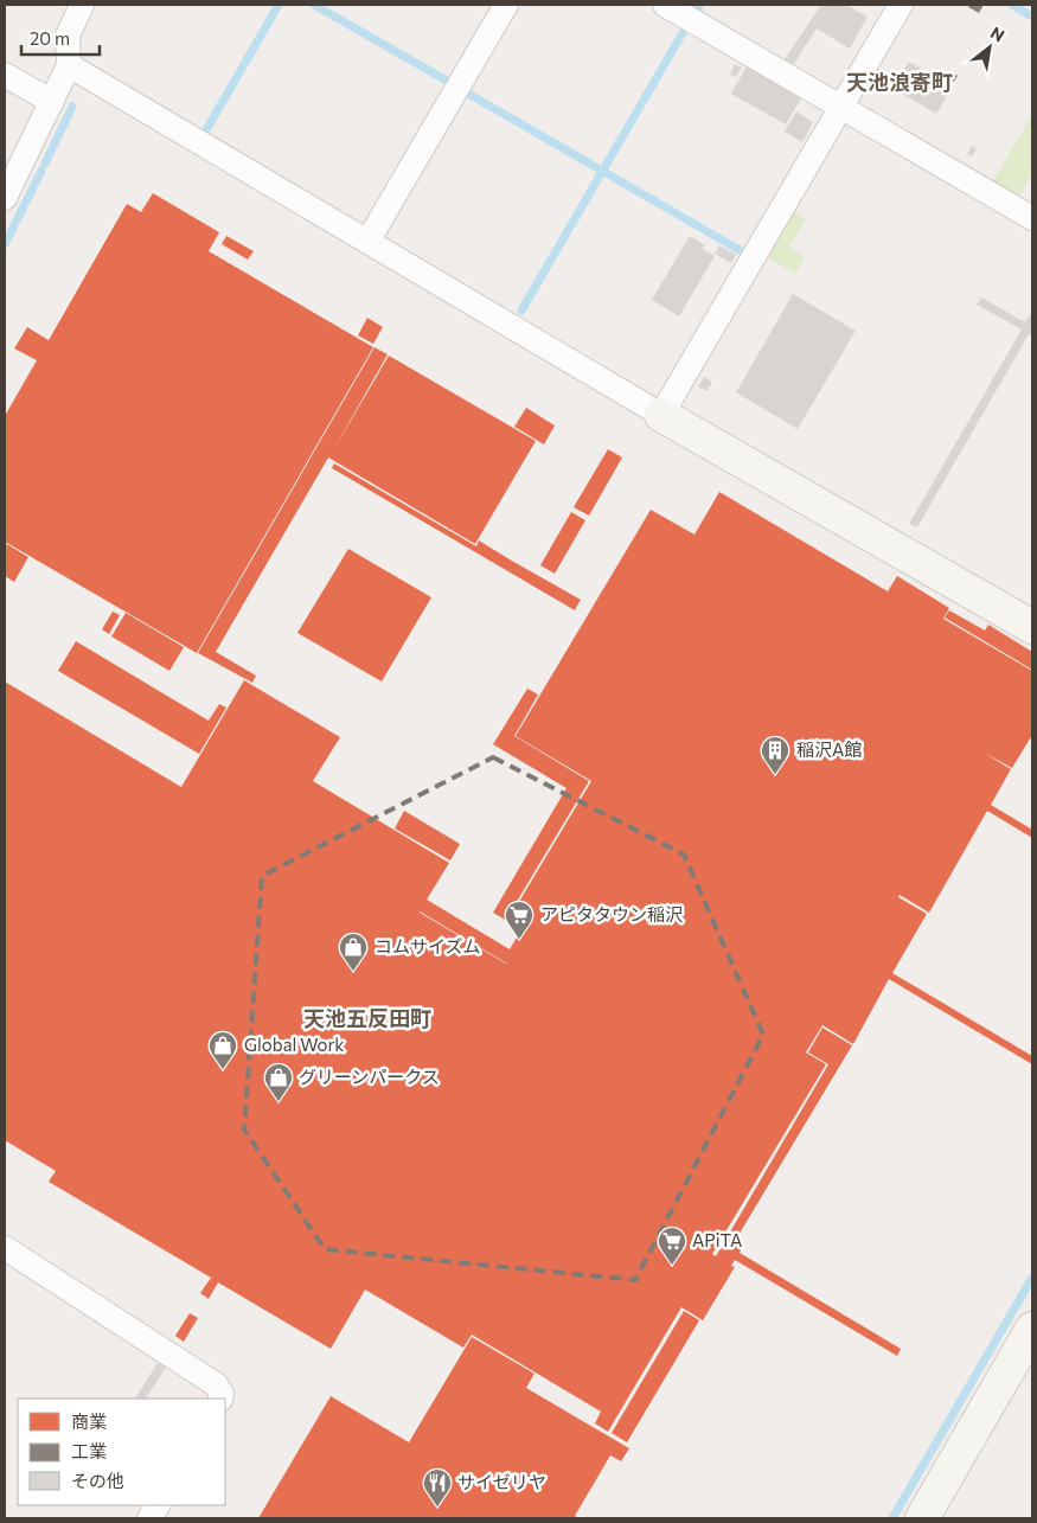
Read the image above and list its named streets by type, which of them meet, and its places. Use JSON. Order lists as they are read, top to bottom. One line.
{"districts":["天池浪寄町","天池五反田町"],"places":{"building":["稲沢A館"],"supermarket":["アピタタウン稲沢","APiTA"],"shop":["コムサイズム","Global Work","グリーンパークス"],"restaurant":["サイゼリヤ"]},"legend":["商業","工業","その他"],"scale_bar":"20 m","north":"top right"}
